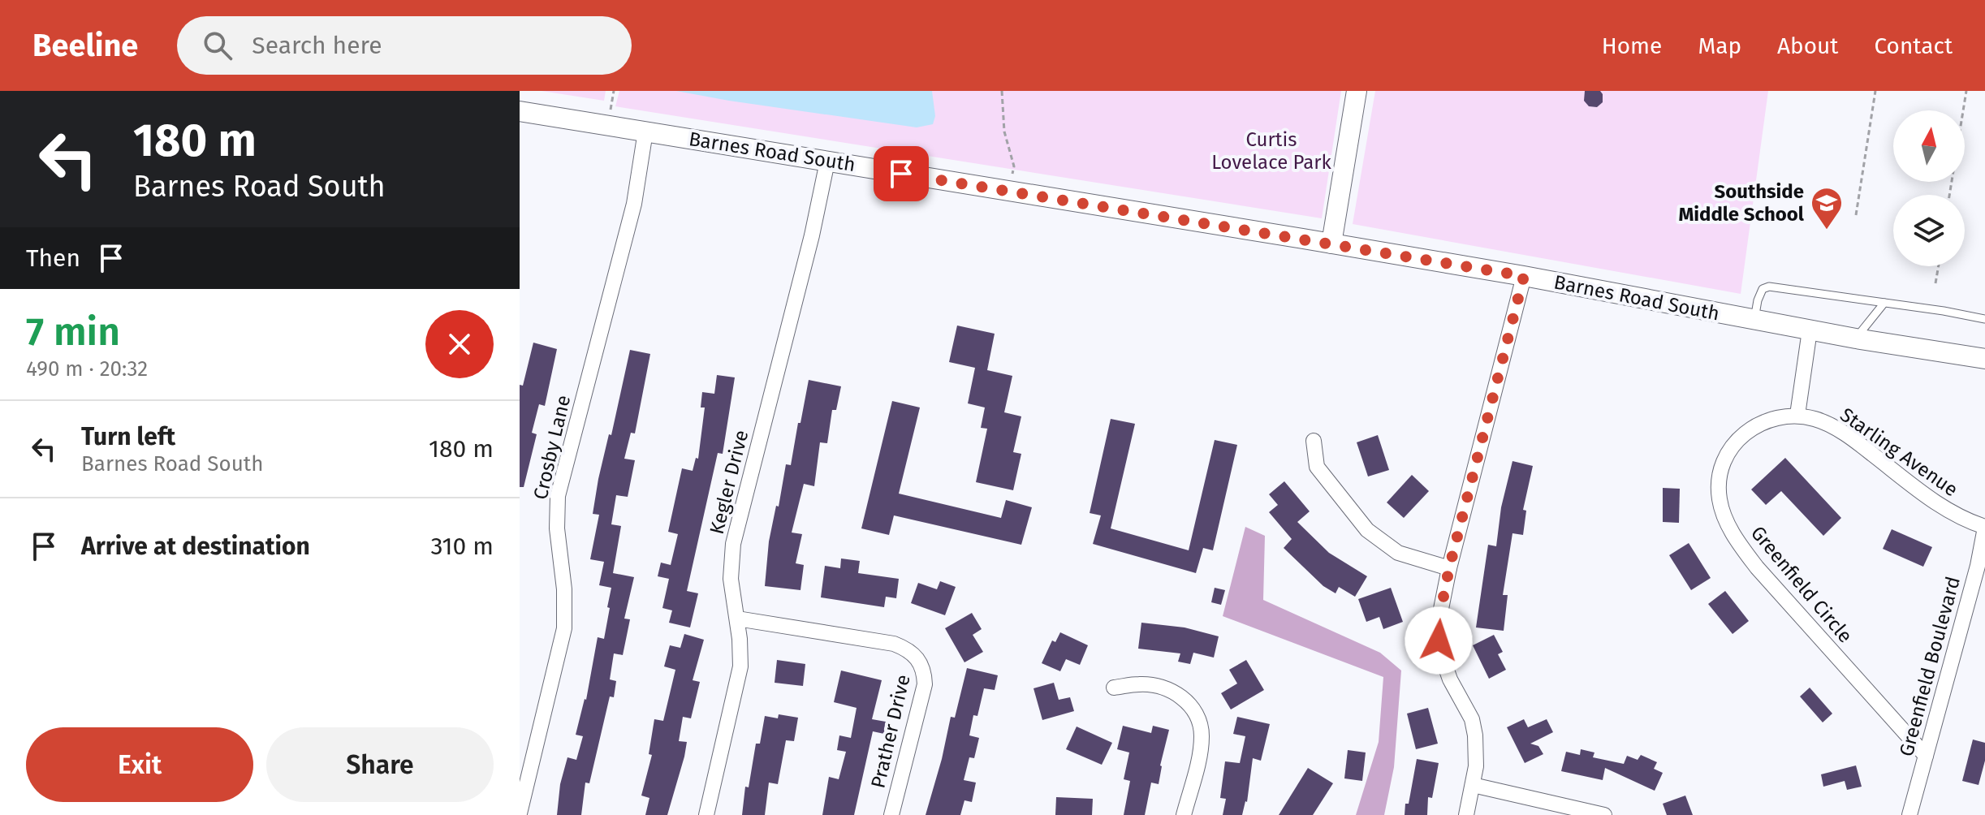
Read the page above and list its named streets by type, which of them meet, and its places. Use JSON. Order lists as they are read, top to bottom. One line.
{"streets":{"street":["Barnes Road South","Crosby Lane","Starling Avenue","Kegler Drive","Greenfield Circle","Greenfield Boulevard","Prather Drive"]},"crossings":[["Barnes Road South","Crosby Lane"],["Barnes Road South","Kegler Drive"],["Starling Avenue","Greenfield Circle"],["Starling Avenue","Greenfield Boulevard"],["Kegler Drive","Prather Drive"],["Greenfield Circle","Greenfield Boulevard"]],"parks":["Curtis Lovelace Park"],"places":{"school or university":["Southside Middle School"]},"north":"top","page":{"header":"Beeline","search":"Search here","nav":["Home","Map","About","Contact"],"turn":["180 m","Barnes Road South"],"then":"Then","heading":["7 min","490 m · 20:32"],"list":[{"name":"Turn left","note":"Barnes Road South","value":"180 m"},{"name":"Arrive at destination","value":"310 m"}],"buttons":["Exit","Share"]}}
